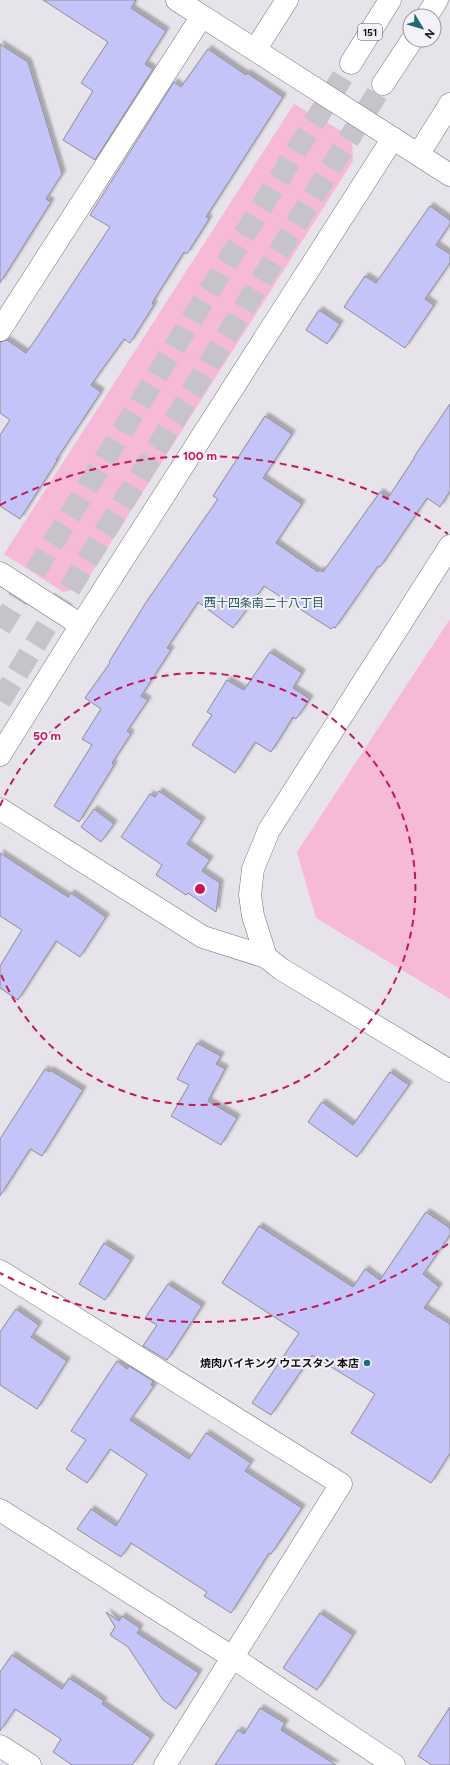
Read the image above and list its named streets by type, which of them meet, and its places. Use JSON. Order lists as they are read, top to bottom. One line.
{"streets":{"street":["151"]},"districts":["西十四条南二十八丁目"],"places":["焼肉バイキング ウエスタン 本店"],"north":"bottom right","rings":["100 m","50 m"]}
